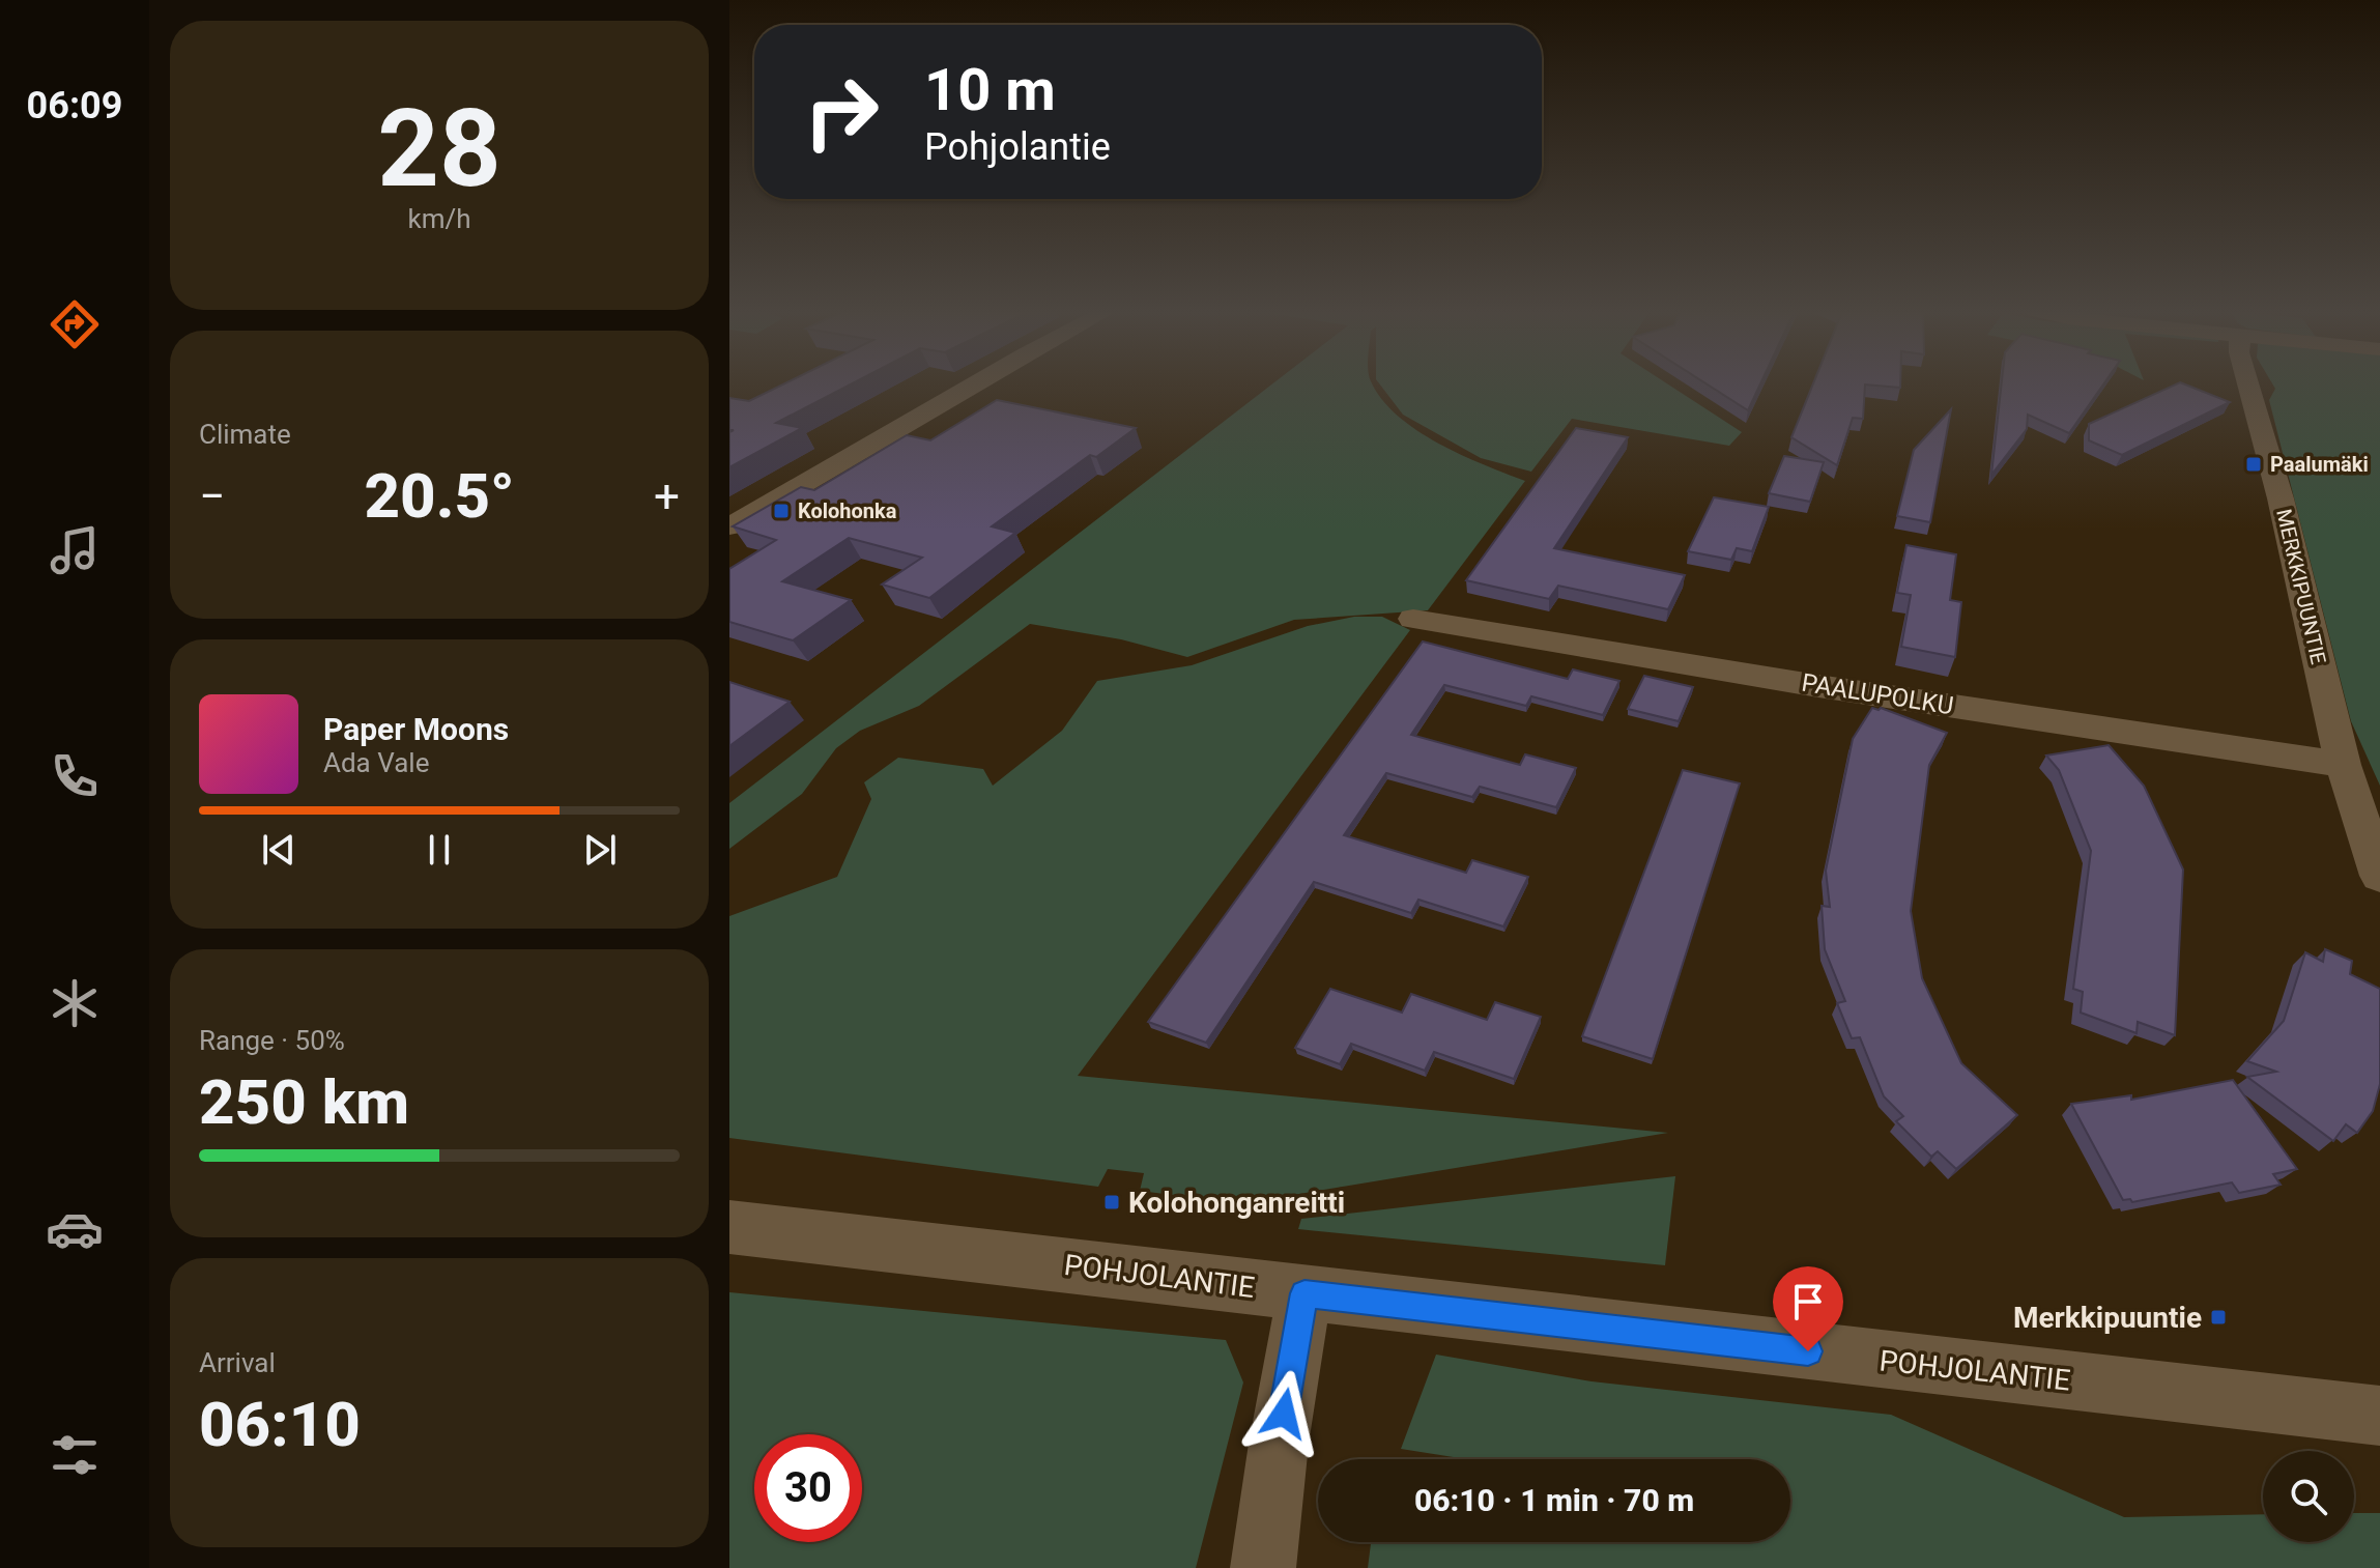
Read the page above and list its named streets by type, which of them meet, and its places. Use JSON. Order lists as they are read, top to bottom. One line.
{"streets":{"street":["MERKKIPUUNTIE","PAALUPOLKU","POHJOLANTIE"]},"crossings":[["MERKKIPUUNTIE","PAALUPOLKU"]],"places":{"transit":["Paalumäki","Kolohonka","Kolohonganreitti","Merkkipuuntie"]},"page":{"tabs":"06:09","tile":[["28","km/h"],"Climate",["Range · 50%","250 km"],["Arrival","06:10"]],"turn":["10 m","Pohjolantie"],"heat":["−","20.5°","+"],"song":["Paper Moons","Ada Vale"],"limit":"30","trip":"06:10 · 1 min · 70 m"}}
